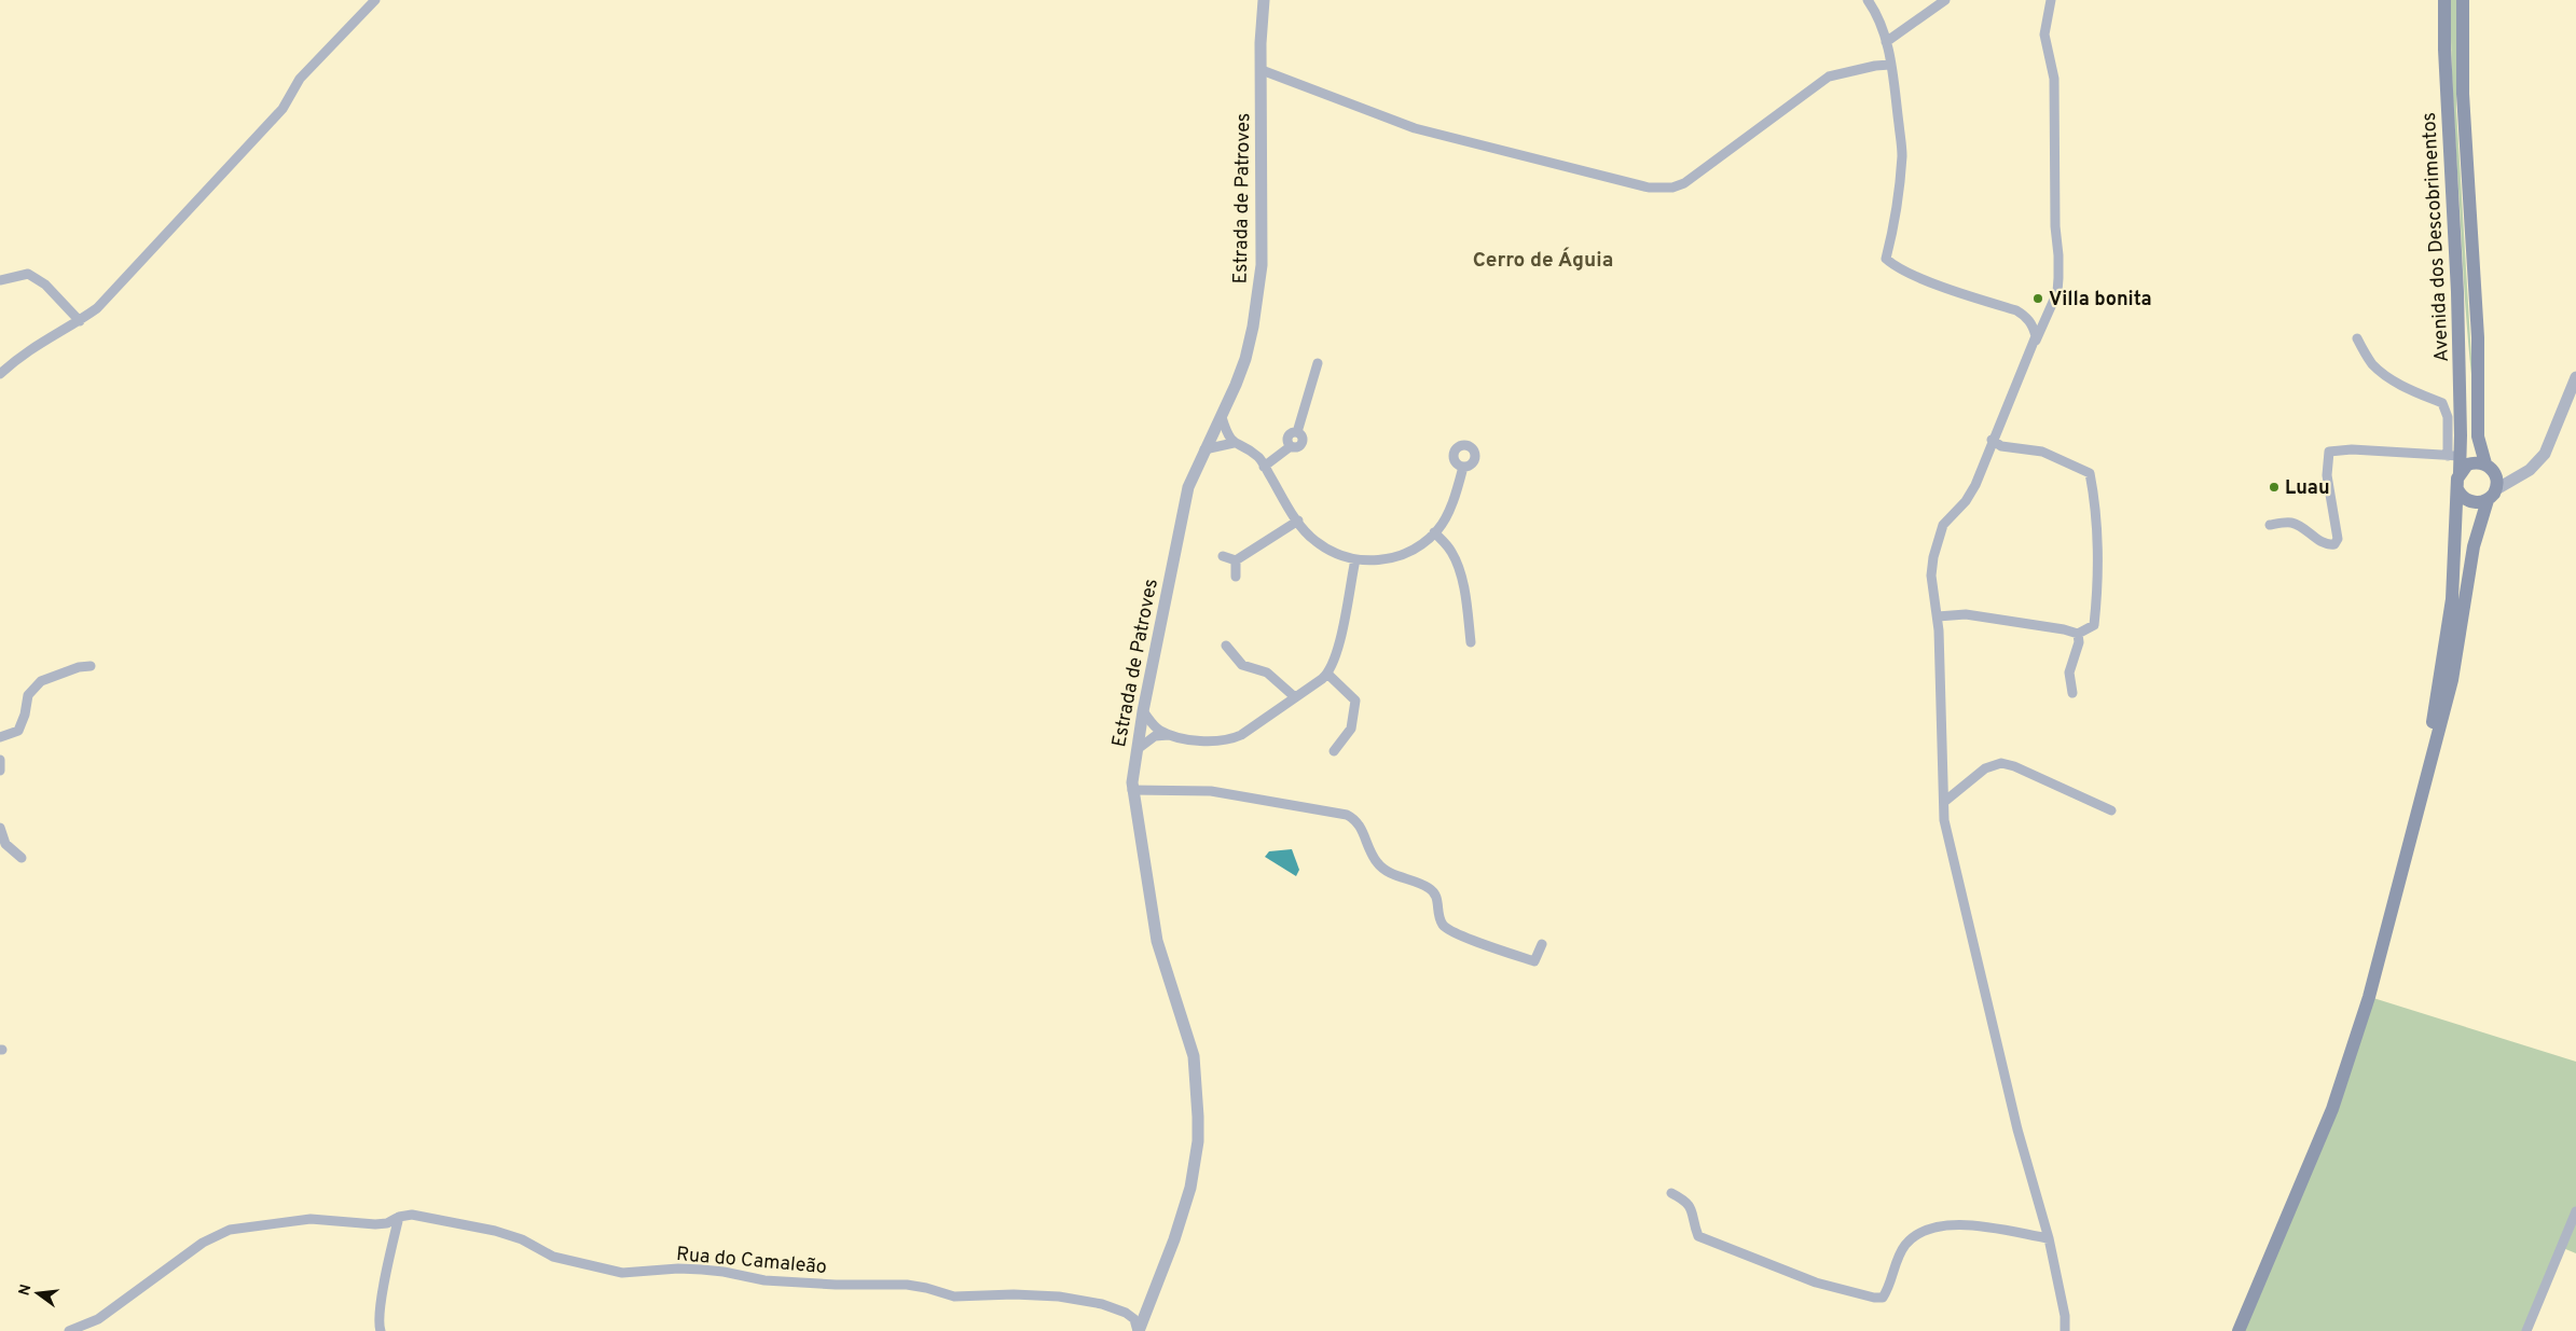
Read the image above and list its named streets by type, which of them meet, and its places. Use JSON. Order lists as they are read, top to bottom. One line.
{"streets":{"main road":["Avenida dos Descobrimentos"],"street":["Estrada de Patroves","Rua do Camaleão"]},"districts":["Cerro de Águia"],"places":["Villa bonita","Luau"],"north":"left"}
